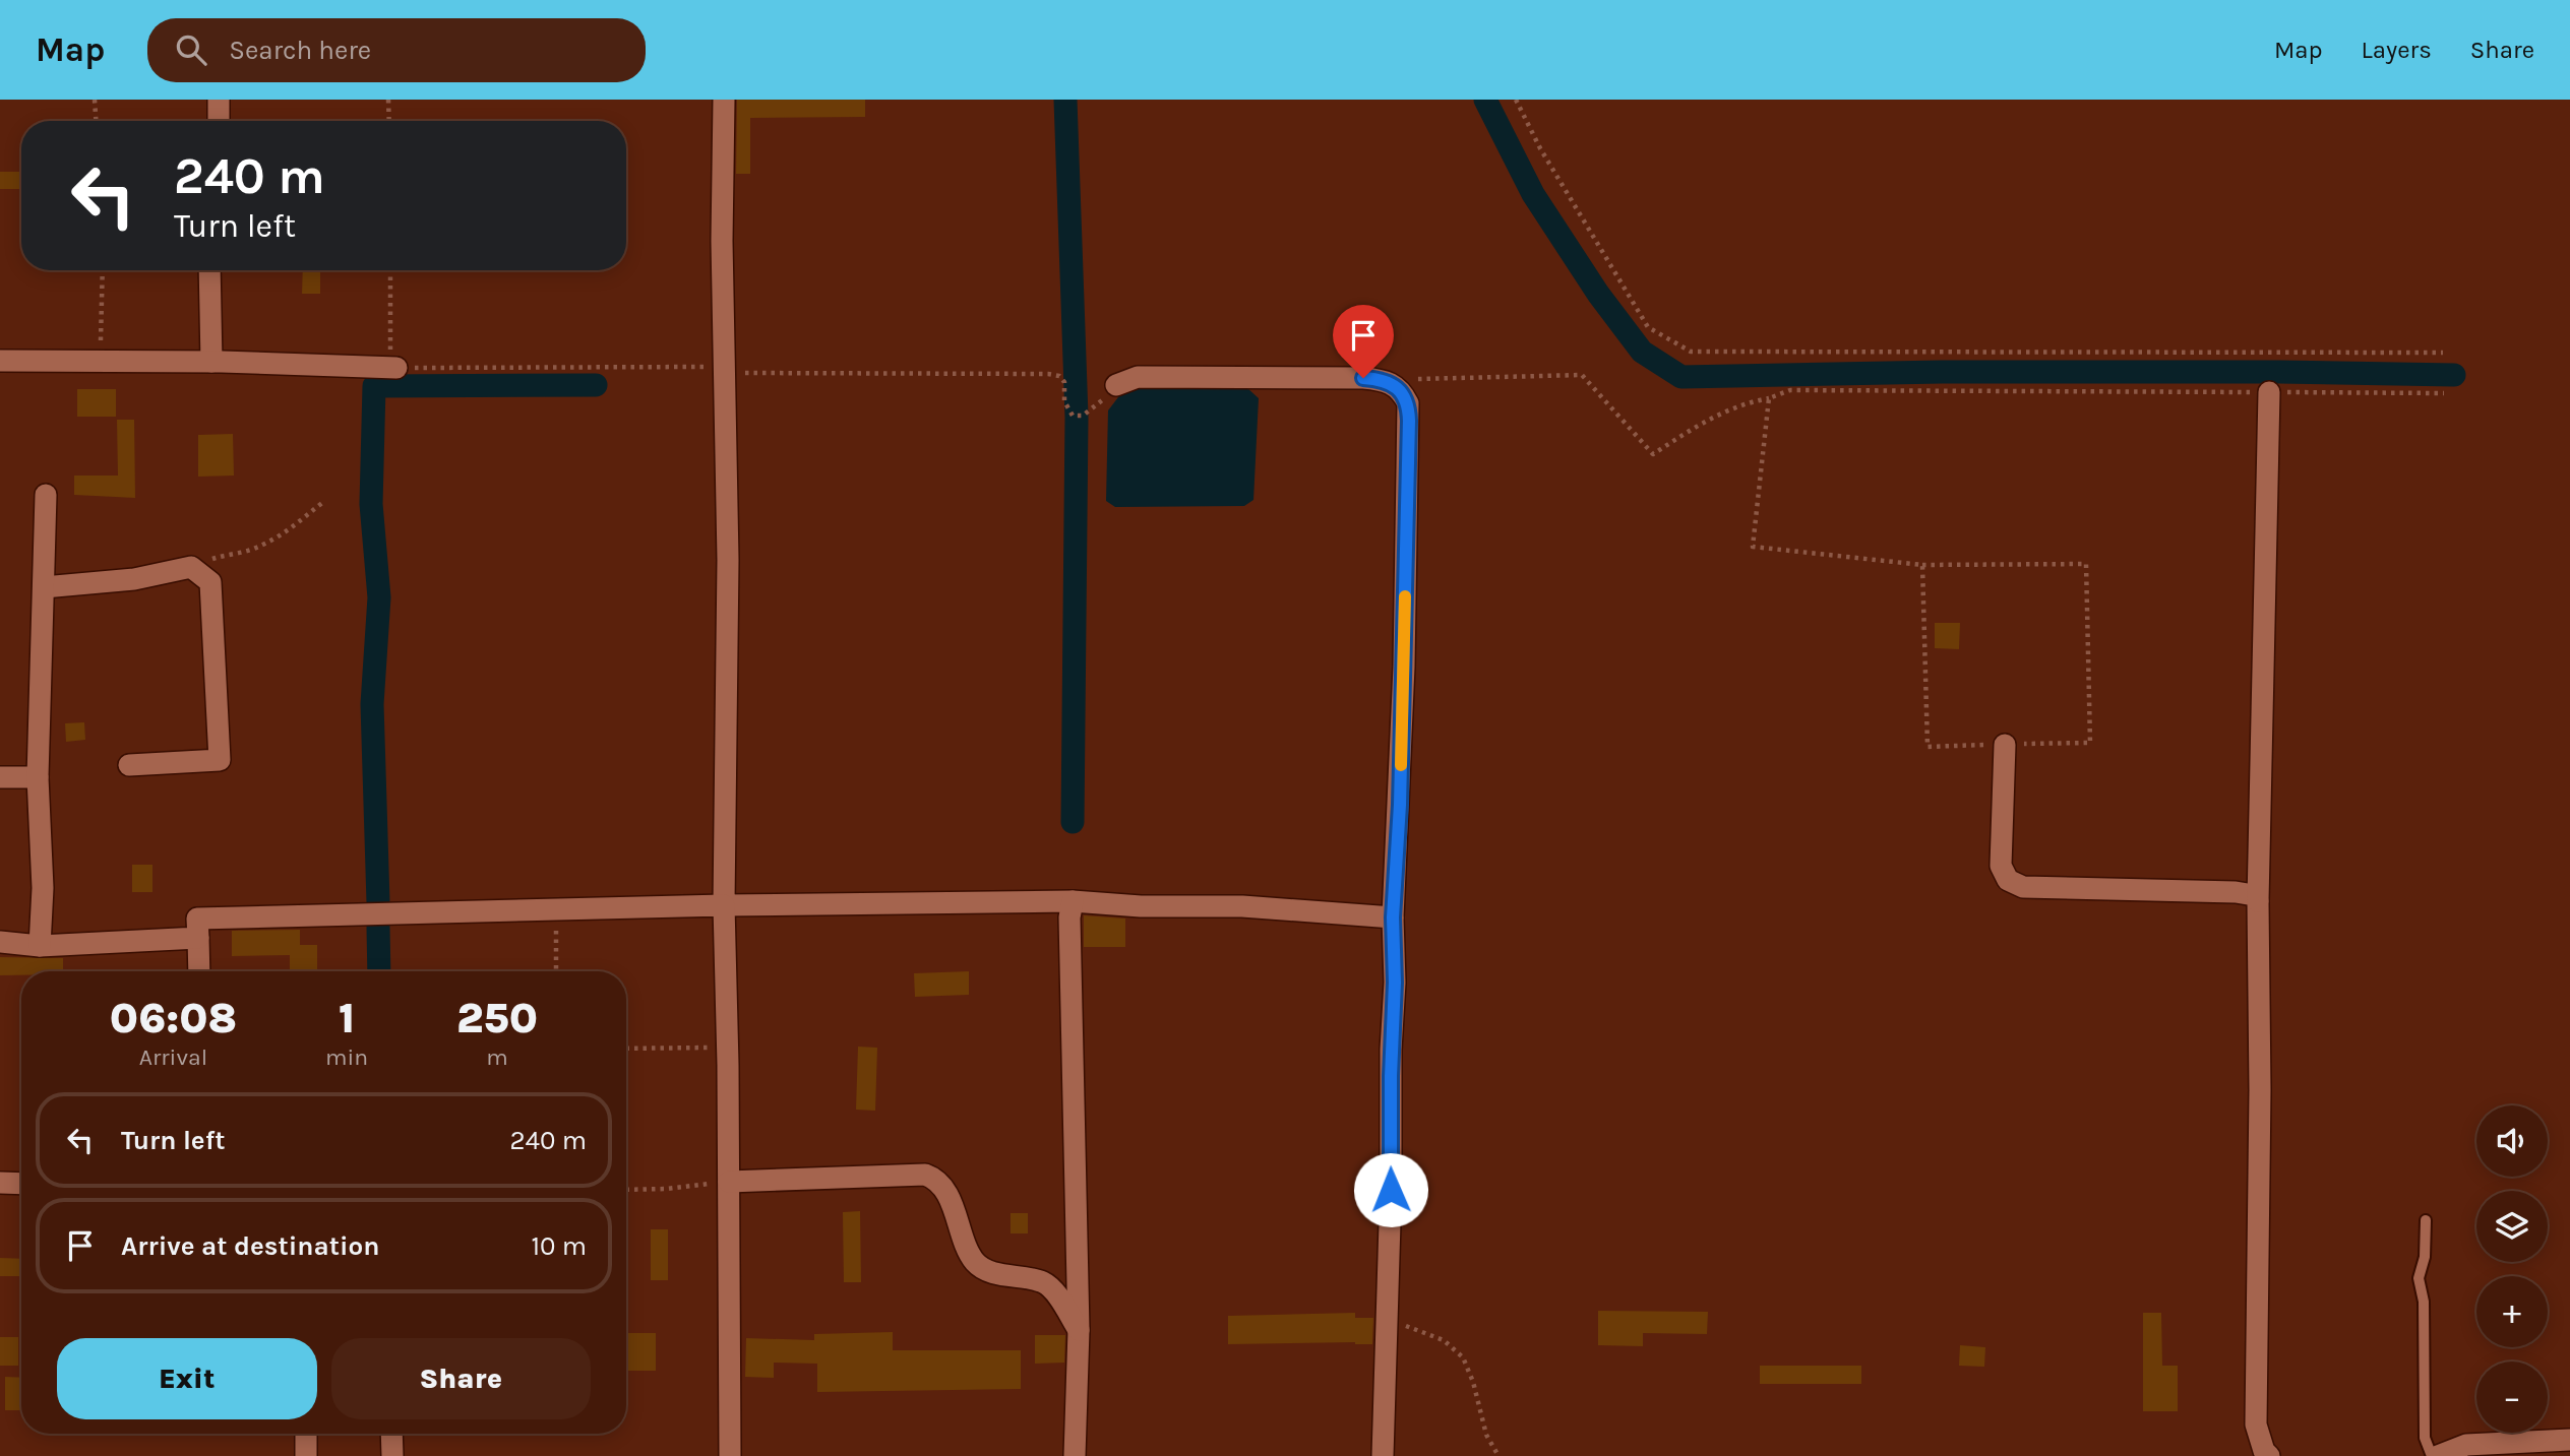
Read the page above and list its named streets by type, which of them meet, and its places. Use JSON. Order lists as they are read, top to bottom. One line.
{"page":{"header":"Map","search":"Search here","nav":["Map","Layers","Share"],"turn":["240 m","Turn left"],"eta":["06:08","Arrival","1","min","250","m"],"list":[{"name":"Turn left","value":"240 m"},{"name":"Arrive at destination","value":"10 m"}],"map_buttons":["+","−"],"buttons":["Exit","Share"]}}
